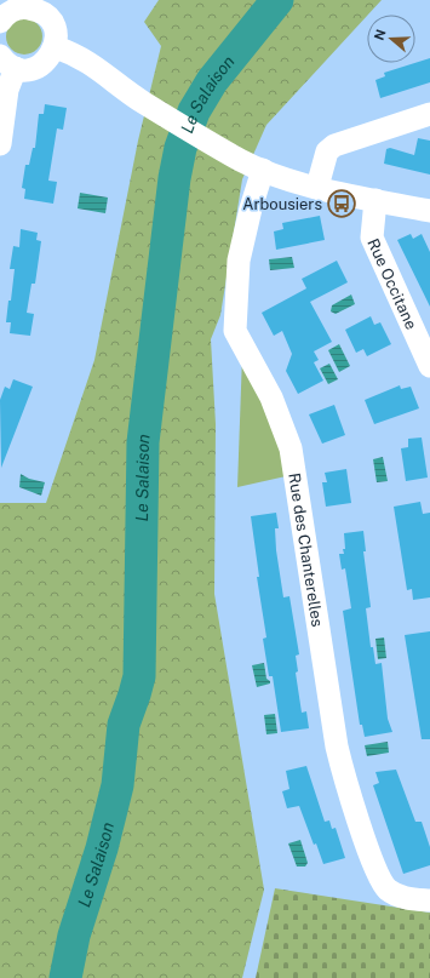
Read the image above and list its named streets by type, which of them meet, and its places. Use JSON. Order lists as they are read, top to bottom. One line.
{"streets":{"street":["Rue Occitane","Rue des Chanterelles"]},"water":["Le Salaison"],"places":{"bus stop":["Arbousiers"]},"north":"left"}
